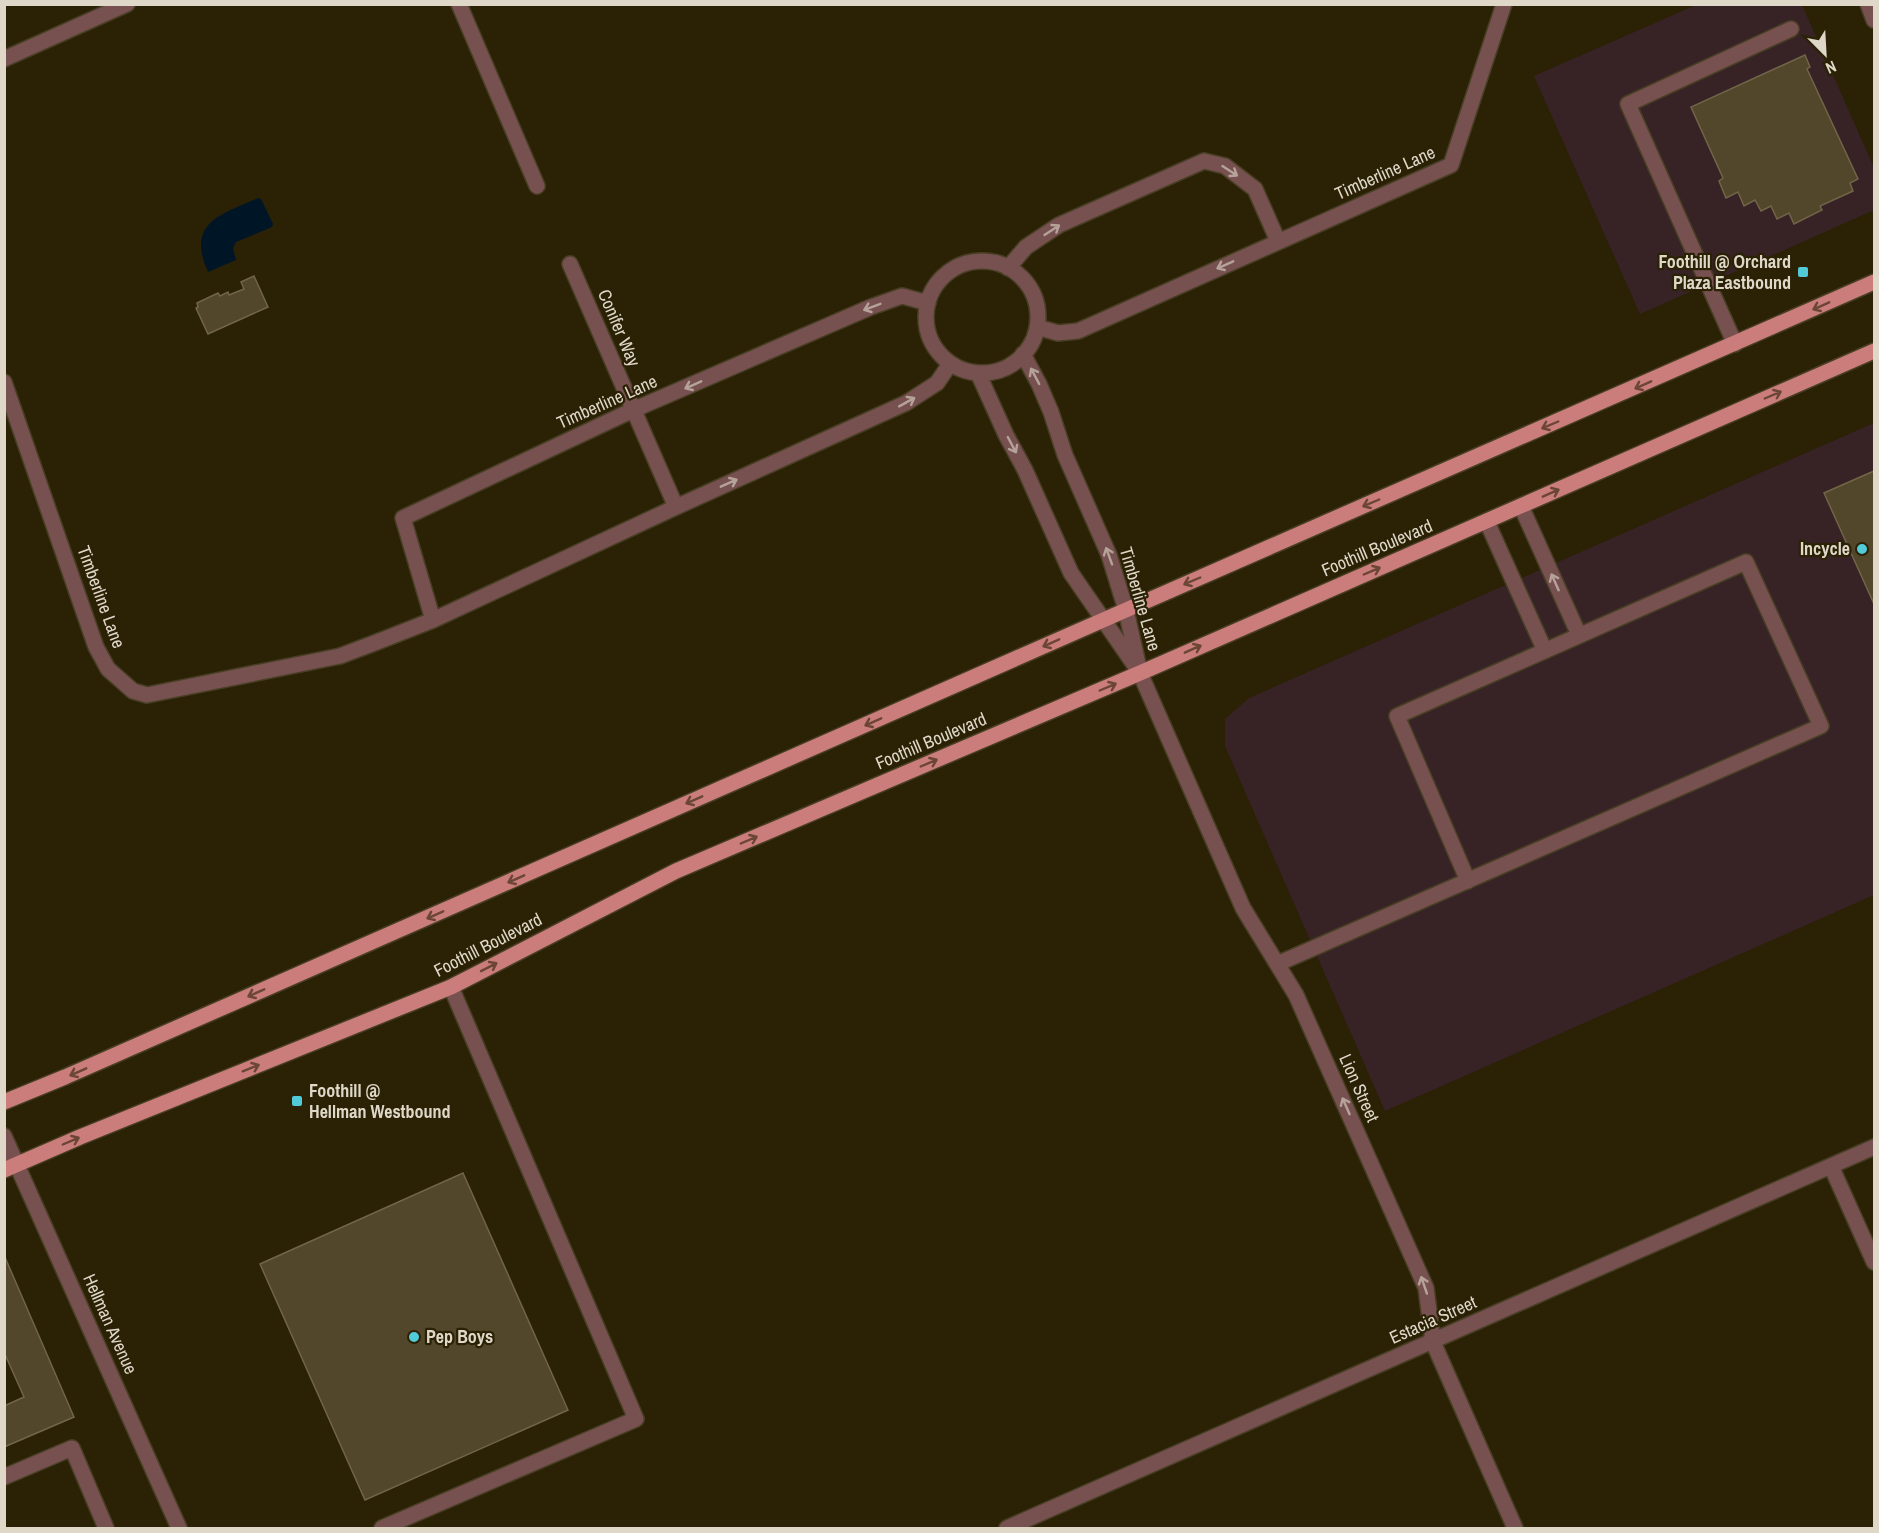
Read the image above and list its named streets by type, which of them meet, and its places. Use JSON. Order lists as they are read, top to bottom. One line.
{"streets":{"main road":["Foothill Boulevard"],"street":["Timberline Lane","Conifer Way","Lion Street","Estacia Street","Hellman Avenue"]},"crossings":[["Timberline Lane","Conifer Way"],["Timberline Lane","Foothill Boulevard"],["Timberline Lane","Lion Street"],["Foothill Boulevard","Lion Street"],["Foothill Boulevard","Hellman Avenue"],["Lion Street","Estacia Street"]],"one_way":["Lion Street"],"places":{"transit":["Foothill @ Orchard Plaza Eastbound","Foothill @ Hellman Westbound"],"other":["Incycle","Pep Boys"]},"north":"bottom right"}
